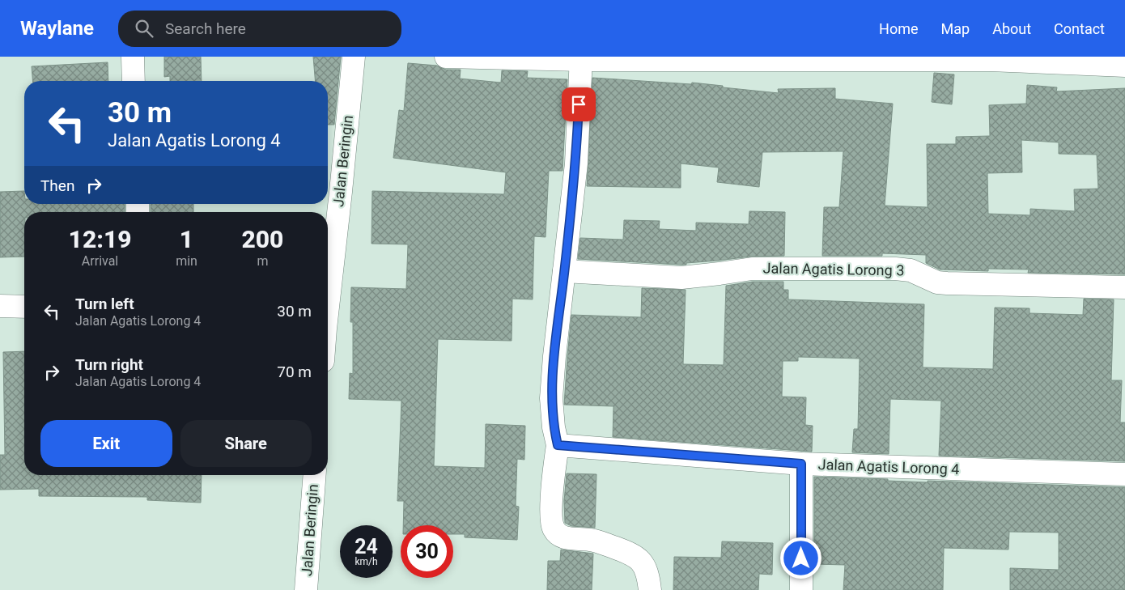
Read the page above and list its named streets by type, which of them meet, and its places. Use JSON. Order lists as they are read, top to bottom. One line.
{"streets":{"street":["Jalan Beringin","Jalan Agatis Lorong 3","Jalan Agatis Lorong 4"]},"page":{"header":"Waylane","search":"Search here","nav":["Home","Map","About","Contact"],"turn":["30 m","Jalan Agatis Lorong 4"],"then":"Then","eta":["12:19","Arrival","1","min","200","m"],"list":[{"name":"Turn left","note":"Jalan Agatis Lorong 4","value":"30 m"},{"name":"Turn right","note":"Jalan Agatis Lorong 4","value":"70 m"}],"buttons":["Exit","Share"],"speed":"24 km/h","limit":"30"}}
